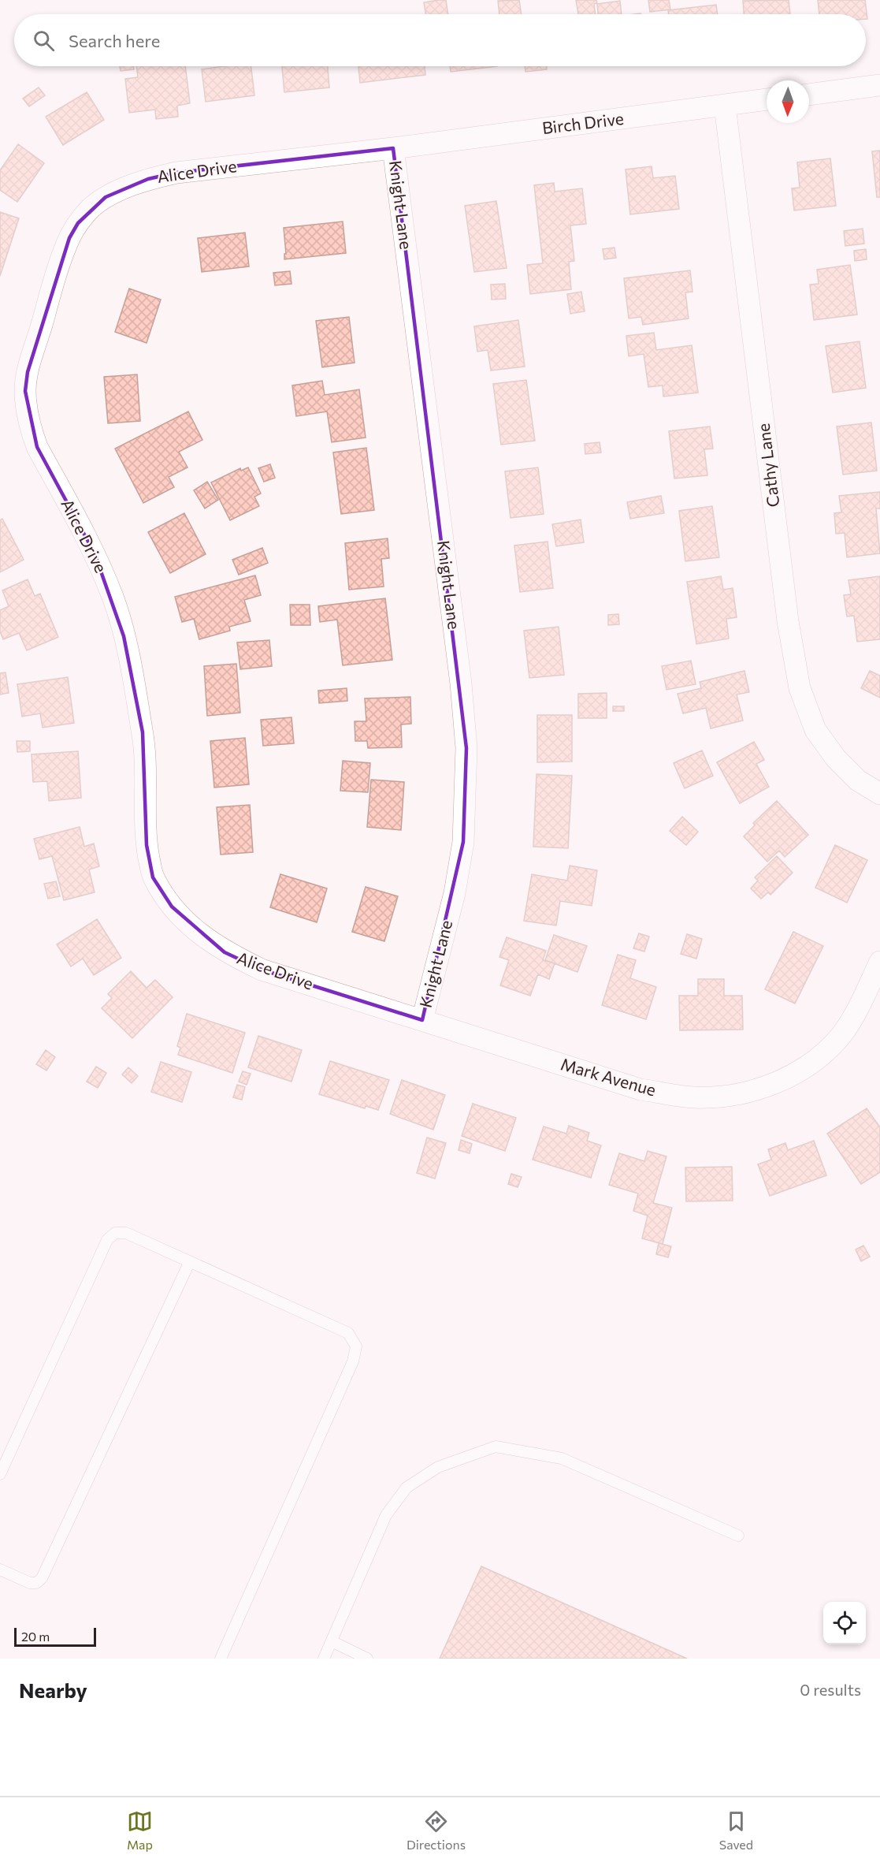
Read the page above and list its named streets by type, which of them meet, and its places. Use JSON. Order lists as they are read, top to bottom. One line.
{"streets":{"street":["Birch Drive","Alice Drive","Knight Lane","Cathy Lane","Mark Avenue"]},"crossings":[["Birch Drive","Alice Drive"],["Birch Drive","Knight Lane"],["Birch Drive","Cathy Lane"],["Alice Drive","Knight Lane"],["Alice Drive","Mark Avenue"],["Knight Lane","Mark Avenue"]],"scale_bar":"20 m","north":"bottom","page":{"search":"Search here","scale":"20 m","heading":["Nearby","0 results"],"nav":["Map","Directions","Saved"]}}
